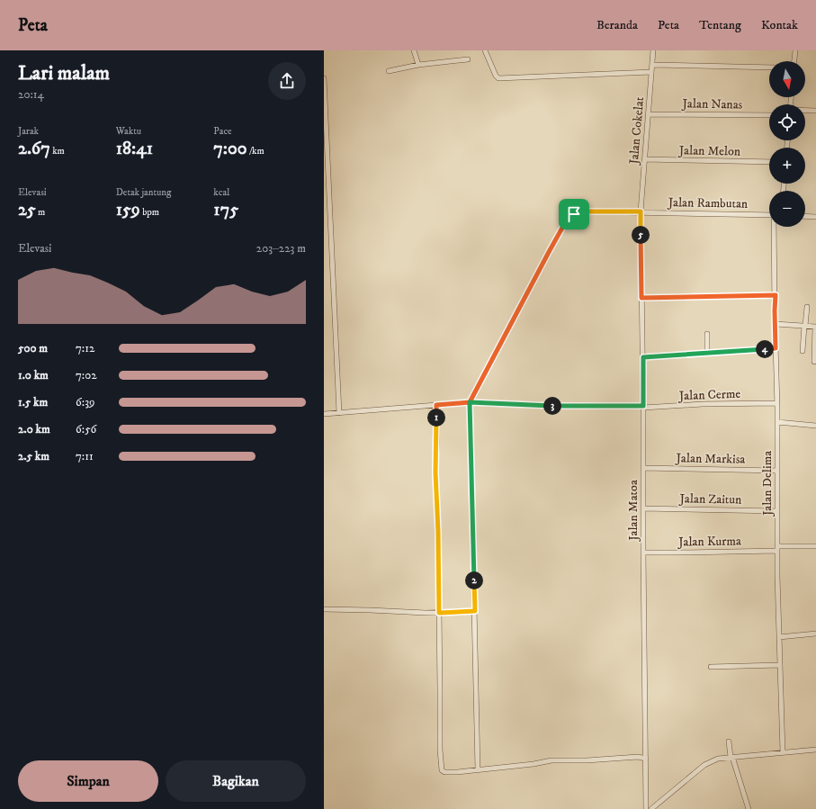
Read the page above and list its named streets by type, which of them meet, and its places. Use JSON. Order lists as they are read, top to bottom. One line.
{"streets":{"street":["Jalan Nanas","Jalan Cokelat","Jalan Melon","Jalan Rambutan","Jalan Cerme","Jalan Markisa","Jalan Delima","Jalan Zaitun","Jalan Matoa","Jalan Kurma"]},"crossings":[["Jalan Nanas","Jalan Cokelat"],["Jalan Cokelat","Jalan Melon"],["Jalan Cokelat","Jalan Rambutan"],["Jalan Cokelat","Jalan Matoa"],["Jalan Rambutan","Jalan Cerme"],["Jalan Rambutan","Jalan Matoa"],["Jalan Cerme","Jalan Delima"],["Jalan Cerme","Jalan Matoa"],["Jalan Markisa","Jalan Delima"],["Jalan Markisa","Jalan Matoa"],["Jalan Delima","Jalan Zaitun"],["Jalan Delima","Jalan Kurma"],["Jalan Zaitun","Jalan Matoa"],["Jalan Matoa","Jalan Kurma"]],"north":"bottom","page":{"header":"Peta","nav":["Beranda","Peta","Tentang","Kontak"],"heading":["Lari malam","20:14"],"map_buttons":["+","−"],"stats":[["Jarak","2.67 km"],["Waktu","18:41"],["Pace","7:00 /km"],["Elevasi","25 m"],["Detak jantung","159 bpm"],["kcal","175"]],"pins":["5","4","3","1","2"],"chart":["Elevasi","203–223 m"],"list":[{"name":"500 m","note":"7:12"},{"name":"1.0 km","note":"7:02"},{"name":"1.5 km","note":"6:39"},{"name":"2.0 km","note":"6:56"},{"name":"2.5 km","note":"7:11"}],"buttons":["Simpan","Bagikan"]}}
